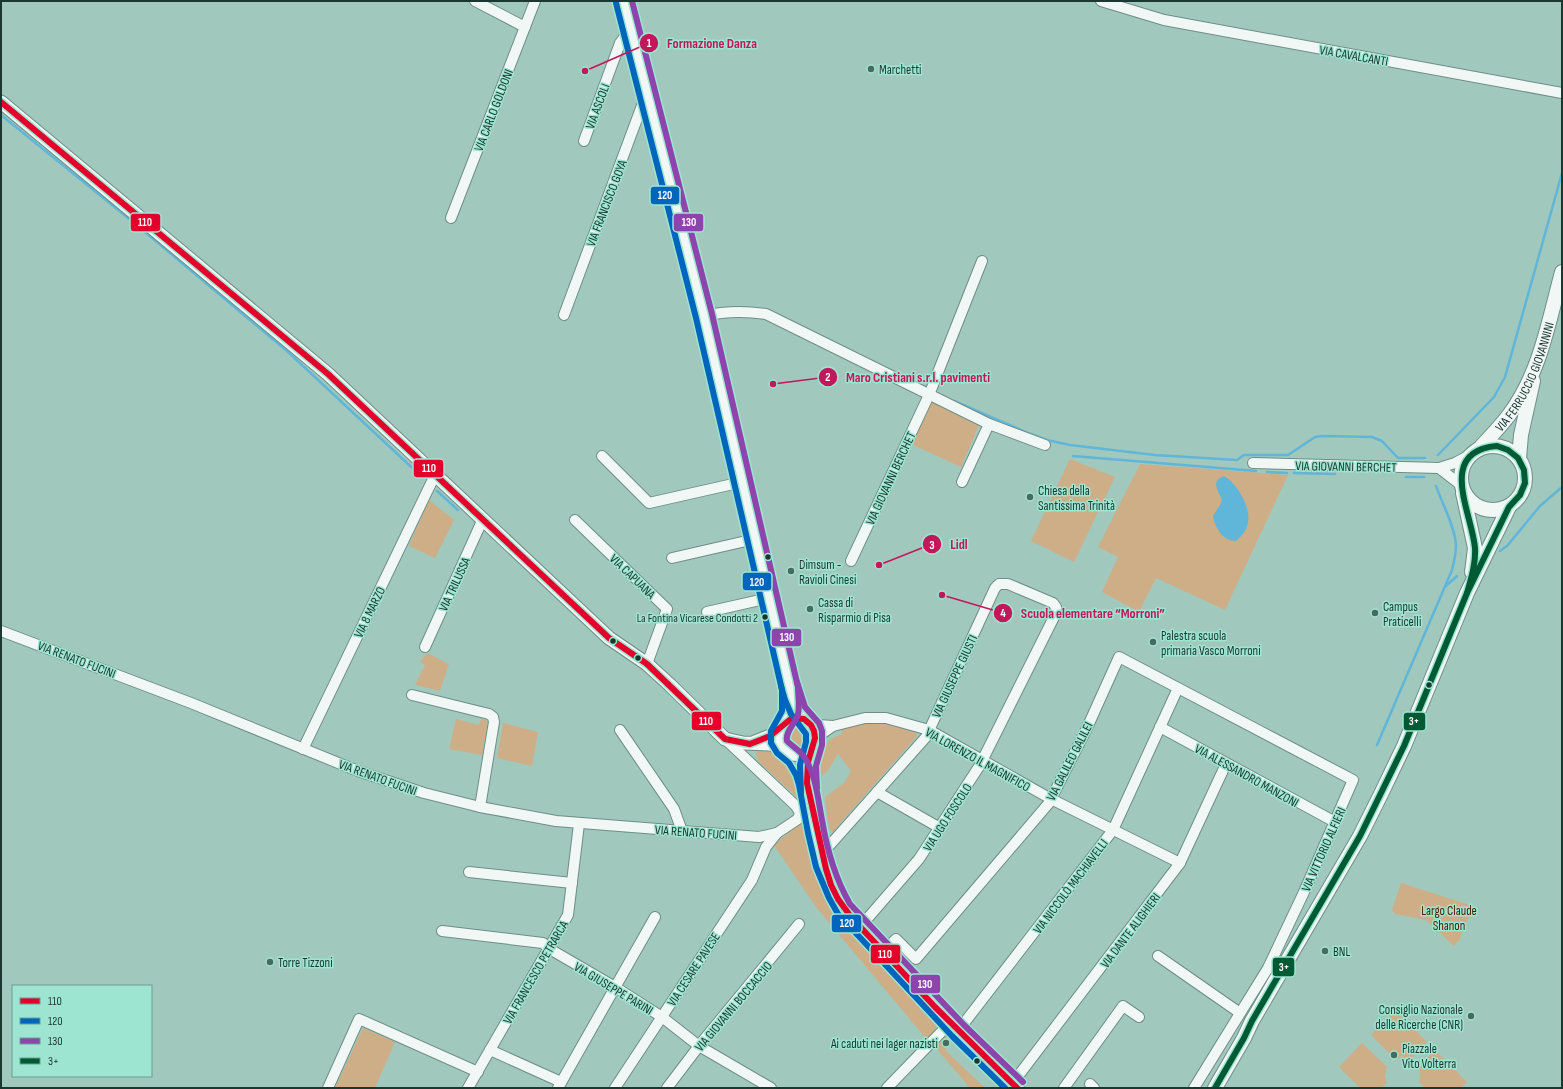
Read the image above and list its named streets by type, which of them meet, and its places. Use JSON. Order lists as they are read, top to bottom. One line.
{"streets":{"main road":["VIA FERRUCCIO GIOVANNINI"],"street":["VIA CAVALCANTI","VIA ASCOLI","VIA CARLO GOLDONI","VIA FRANCISCO GOYA","VIA GIOVANNI BERCHET","VIA CAPUANA","VIA TRILUSSA","VIA 8 MARZO","VIA RENATO FUCINI","VIA GIUSEPPE GIUSTI","VIA LORENZO IL MAGNIFICO","VIA GALILEO GALILEI","VIA ALESSANDRO MANZONI","VIA UGO FOSCOLO","VIA VITTORIO ALFIERI","VIA NICCOLÒ MACHIAVELLI","VIA DANTE ALIGHIERI","VIA CESARE PAVESE","VIA FRANCESCO PETRARCA","VIA GIUSEPPE PARINI","VIA GIOVANNI BOCCACCIO"]},"crossings":[["VIA FERRUCCIO GIOVANNINI","VIA GIOVANNI BERCHET"],["VIA 8 MARZO","VIA RENATO FUCINI"],["VIA RENATO FUCINI","VIA CESARE PAVESE"],["VIA RENATO FUCINI","VIA FRANCESCO PETRARCA"],["VIA GIUSEPPE GIUSTI","VIA LORENZO IL MAGNIFICO"],["VIA GIUSEPPE GIUSTI","VIA UGO FOSCOLO"],["VIA LORENZO IL MAGNIFICO","VIA GALILEO GALILEI"],["VIA LORENZO IL MAGNIFICO","VIA UGO FOSCOLO"],["VIA LORENZO IL MAGNIFICO","VIA NICCOLÒ MACHIAVELLI"],["VIA LORENZO IL MAGNIFICO","VIA DANTE ALIGHIERI"],["VIA GALILEO GALILEI","VIA VITTORIO ALFIERI"],["VIA ALESSANDRO MANZONI","VIA VITTORIO ALFIERI"],["VIA ALESSANDRO MANZONI","VIA NICCOLÒ MACHIAVELLI"],["VIA ALESSANDRO MANZONI","VIA DANTE ALIGHIERI"],["VIA CESARE PAVESE","VIA GIUSEPPE PARINI"],["VIA FRANCESCO PETRARCA","VIA GIUSEPPE PARINI"],["VIA GIUSEPPE PARINI","VIA GIOVANNI BOCCACCIO"]],"parks":["Largo Claude Shanon"],"places":["Marchetti","Formazione Danza","Maro Cristiani s.r.l. pavimenti","Chiesa della Santissima Trinità","Lidl","Dimsum - Ravioli Cinesi","Scuola elementare “Morroni”","Cassa di Risparmio di Pisa","Campus Praticelli","La Fontina Vicarese Condotti 2","Palestra scuola primaria Vasco Morroni","BNL","Torre Tizzoni","Consiglio Nazionale delle Ricerche (CNR)","Ai caduti nei lager nazisti","Piazzale Vito Volterra"],"lines":["transit line 130","transit line 120","transit line 110","transit line 3+"],"legend":["110","120","130","3+"]}
